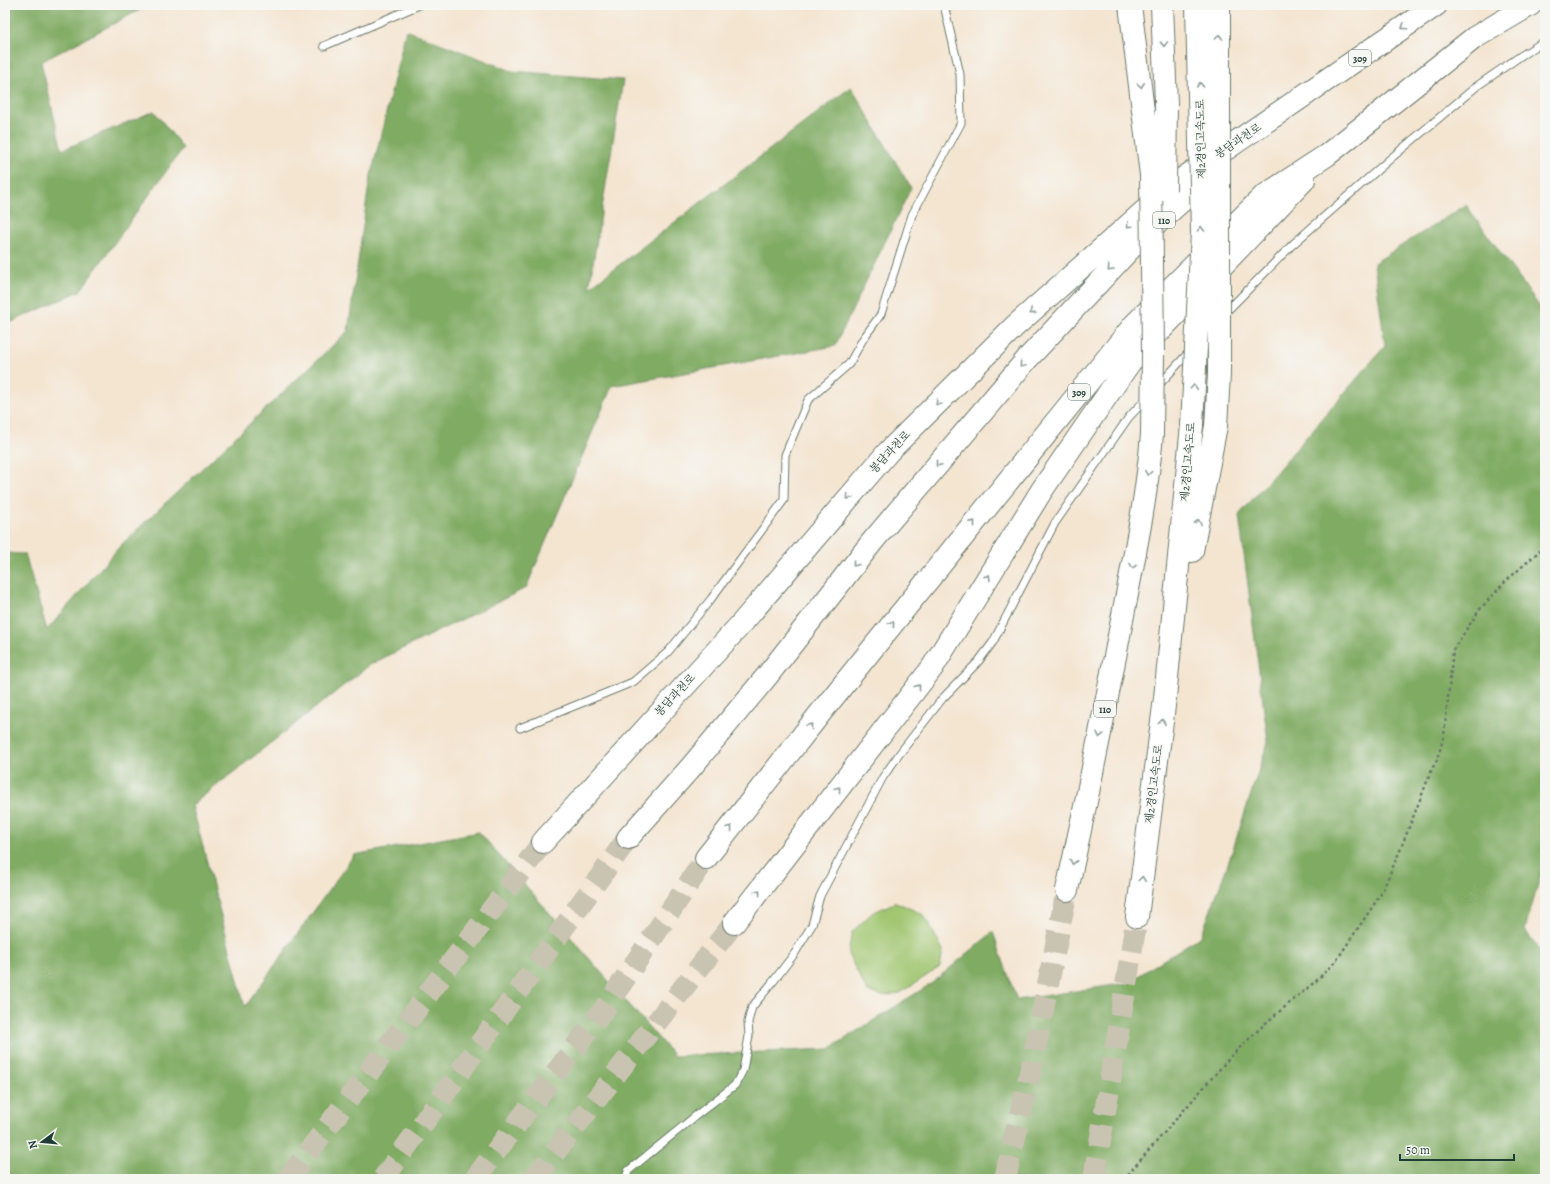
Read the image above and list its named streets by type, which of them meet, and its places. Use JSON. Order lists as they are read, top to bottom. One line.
{"streets":{"highway":["309","제2경인고속도로","봉담과천로","110"]},"scale_bar":"50 m","north":"left"}
